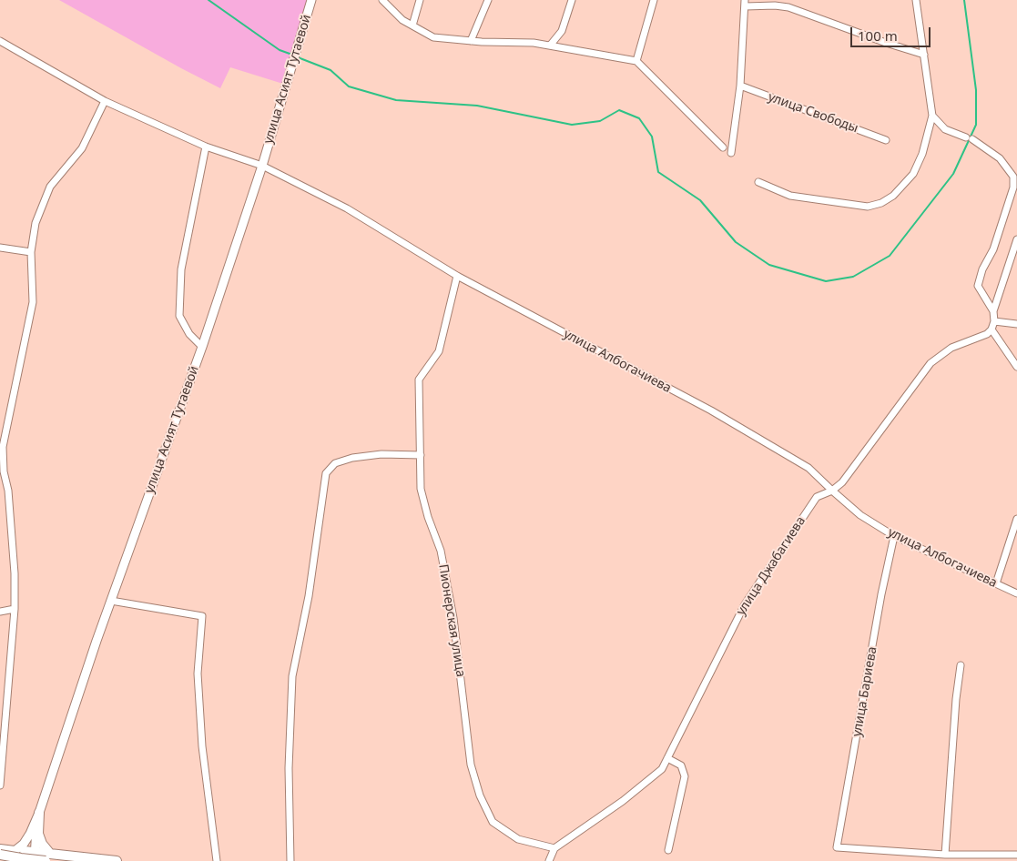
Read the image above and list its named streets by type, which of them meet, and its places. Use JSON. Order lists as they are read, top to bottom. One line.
{"streets":{"main road":["улица Асият Тутаевой"],"street":["улица Свободы","улица Албогачиева","улица Джабагиева","Пионерская улица","улица Бариева"]},"crossings":[["улица Асият Тутаевой","улица Албогачиева"],["улица Албогачиева","улица Джабагиева"],["улица Албогачиева","Пионерская улица"],["улица Албогачиева","улица Бариева"],["улица Джабагиева","Пионерская улица"]],"scale_bar":"100 m"}
